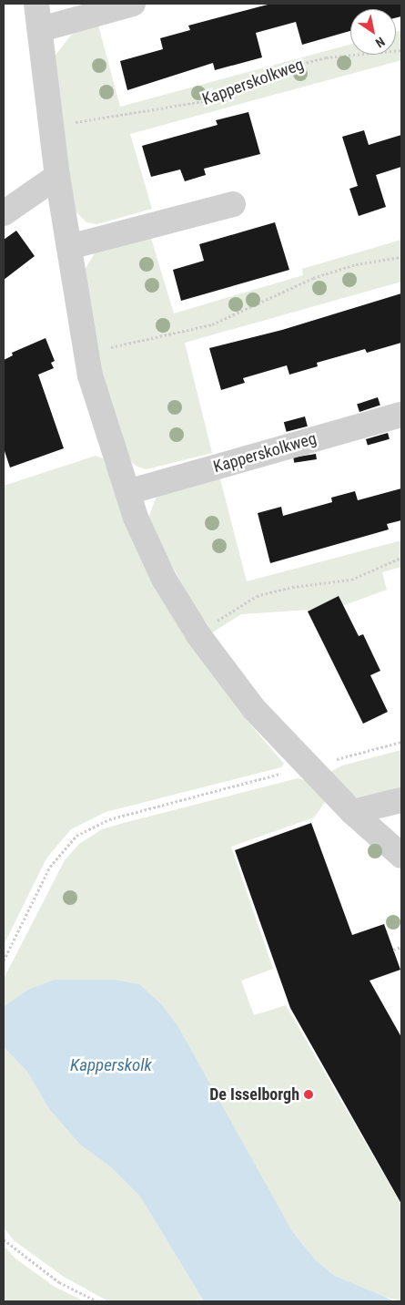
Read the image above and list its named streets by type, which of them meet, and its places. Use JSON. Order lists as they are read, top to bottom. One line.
{"streets":{"street":["Kapperskolkweg"]},"water":["Kapperskolk"],"places":["De Isselborgh"],"north":"bottom right"}
